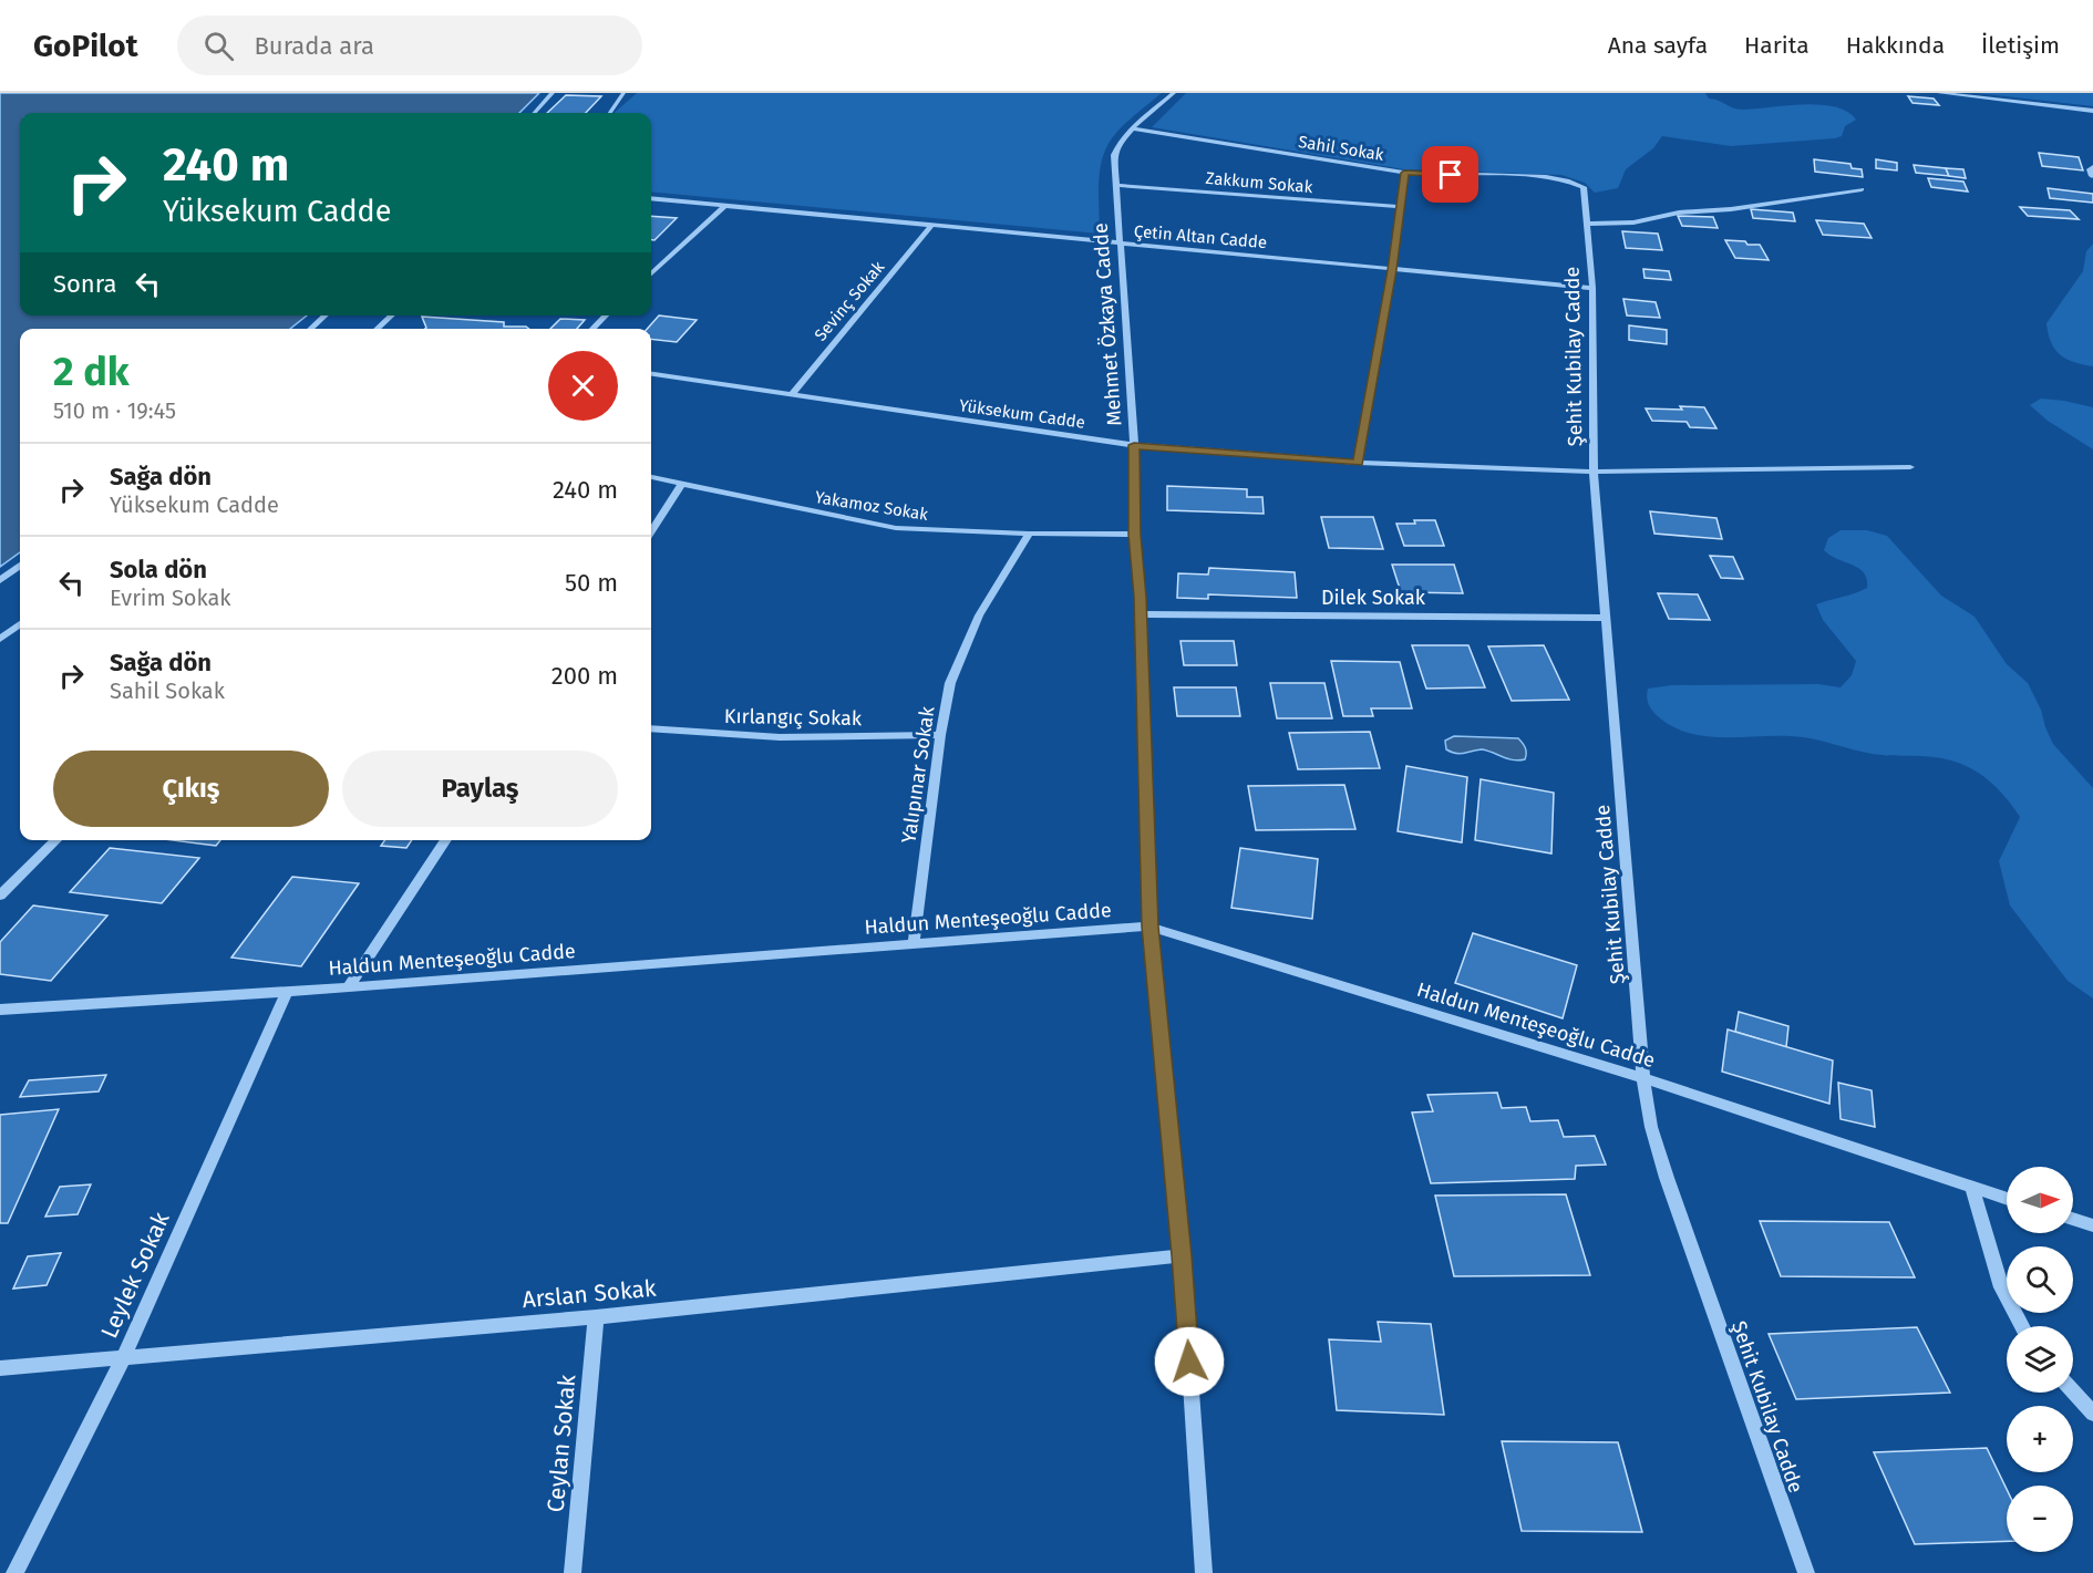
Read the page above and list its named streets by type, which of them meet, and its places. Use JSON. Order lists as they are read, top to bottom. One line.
{"streets":{"street":["Sahil Sokak","Zakkum Sokak","Çetin Altan Cadde","Sevinç Sokak","Mehmet Özkaya Cadde","Şehit Kubilay Cadde","Yüksekum Cadde","Yakamoz Sokak","Dilek Sokak","Kırlangıç Sokak","Yalıpınar Sokak","Haldun Menteşeoğlu Cadde","Leylek Sokak","Arslan Sokak","Ceylan Sokak"]},"crossings":[["Sahil Sokak","Mehmet Özkaya Cadde"],["Sahil Sokak","Şehit Kubilay Cadde"],["Zakkum Sokak","Mehmet Özkaya Cadde"],["Çetin Altan Cadde","Sevinç Sokak"],["Çetin Altan Cadde","Mehmet Özkaya Cadde"],["Çetin Altan Cadde","Şehit Kubilay Cadde"],["Sevinç Sokak","Yüksekum Cadde"],["Mehmet Özkaya Cadde","Yüksekum Cadde"],["Mehmet Özkaya Cadde","Yakamoz Sokak"],["Mehmet Özkaya Cadde","Dilek Sokak"],["Mehmet Özkaya Cadde","Haldun Menteşeoğlu Cadde"],["Mehmet Özkaya Cadde","Arslan Sokak"],["Şehit Kubilay Cadde","Yüksekum Cadde"],["Şehit Kubilay Cadde","Dilek Sokak"],["Şehit Kubilay Cadde","Haldun Menteşeoğlu Cadde"],["Yakamoz Sokak","Yalıpınar Sokak"],["Kırlangıç Sokak","Yalıpınar Sokak"],["Yalıpınar Sokak","Haldun Menteşeoğlu Cadde"],["Haldun Menteşeoğlu Cadde","Leylek Sokak"],["Leylek Sokak","Arslan Sokak"],["Arslan Sokak","Ceylan Sokak"]],"north":"right","page":{"header":"GoPilot","search":"Burada ara","nav":["Ana sayfa","Harita","Hakkında","İletişim"],"turn":["240 m","Yüksekum Cadde"],"then":"Sonra","heading":["2 dk","510 m · 19:45"],"list":[{"name":"Sağa dön","note":"Yüksekum Cadde","value":"240 m"},{"name":"Sola dön","note":"Evrim Sokak","value":"50 m"},{"name":"Sağa dön","note":"Sahil Sokak","value":"200 m"}],"buttons":["Çıkış","Paylaş"],"map_buttons":["+","−"]}}
